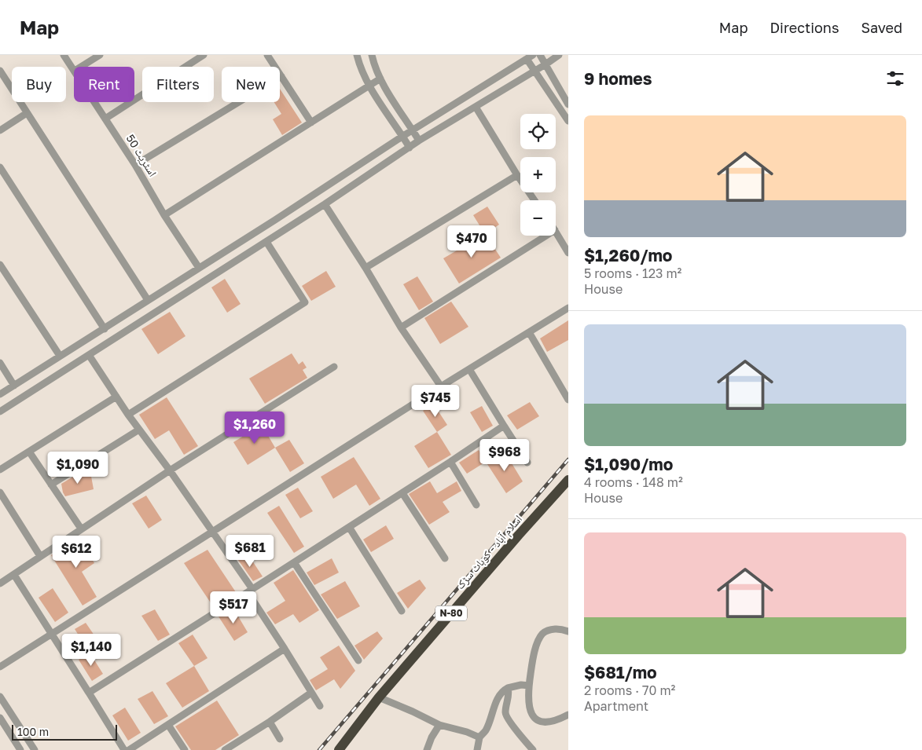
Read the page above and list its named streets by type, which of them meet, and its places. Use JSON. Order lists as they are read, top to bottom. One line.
{"streets":{"highway":["اسلام آباد - کوہاٹ سڑک","N-80"],"street":["اسٹریٹ 50"]},"scale_bar":"100 m","page":{"header":"Map","nav":["Map","Directions","Saved"],"heading":"9 homes","chip":["Buy","Rent","Filters","New"],"list":[{"name":"$1,260/mo","note":"5 rooms · 123 m² · House"},{"name":"$1,090/mo","note":"4 rooms · 148 m² · House"},{"name":"$681/mo","note":"2 rooms · 70 m² · Apartment"}],"map_buttons":["+","−"],"price":["$470","$745","$1,260","$968","$1,090","$681","$612","$517","$1,140"],"scale":"100 m"}}
